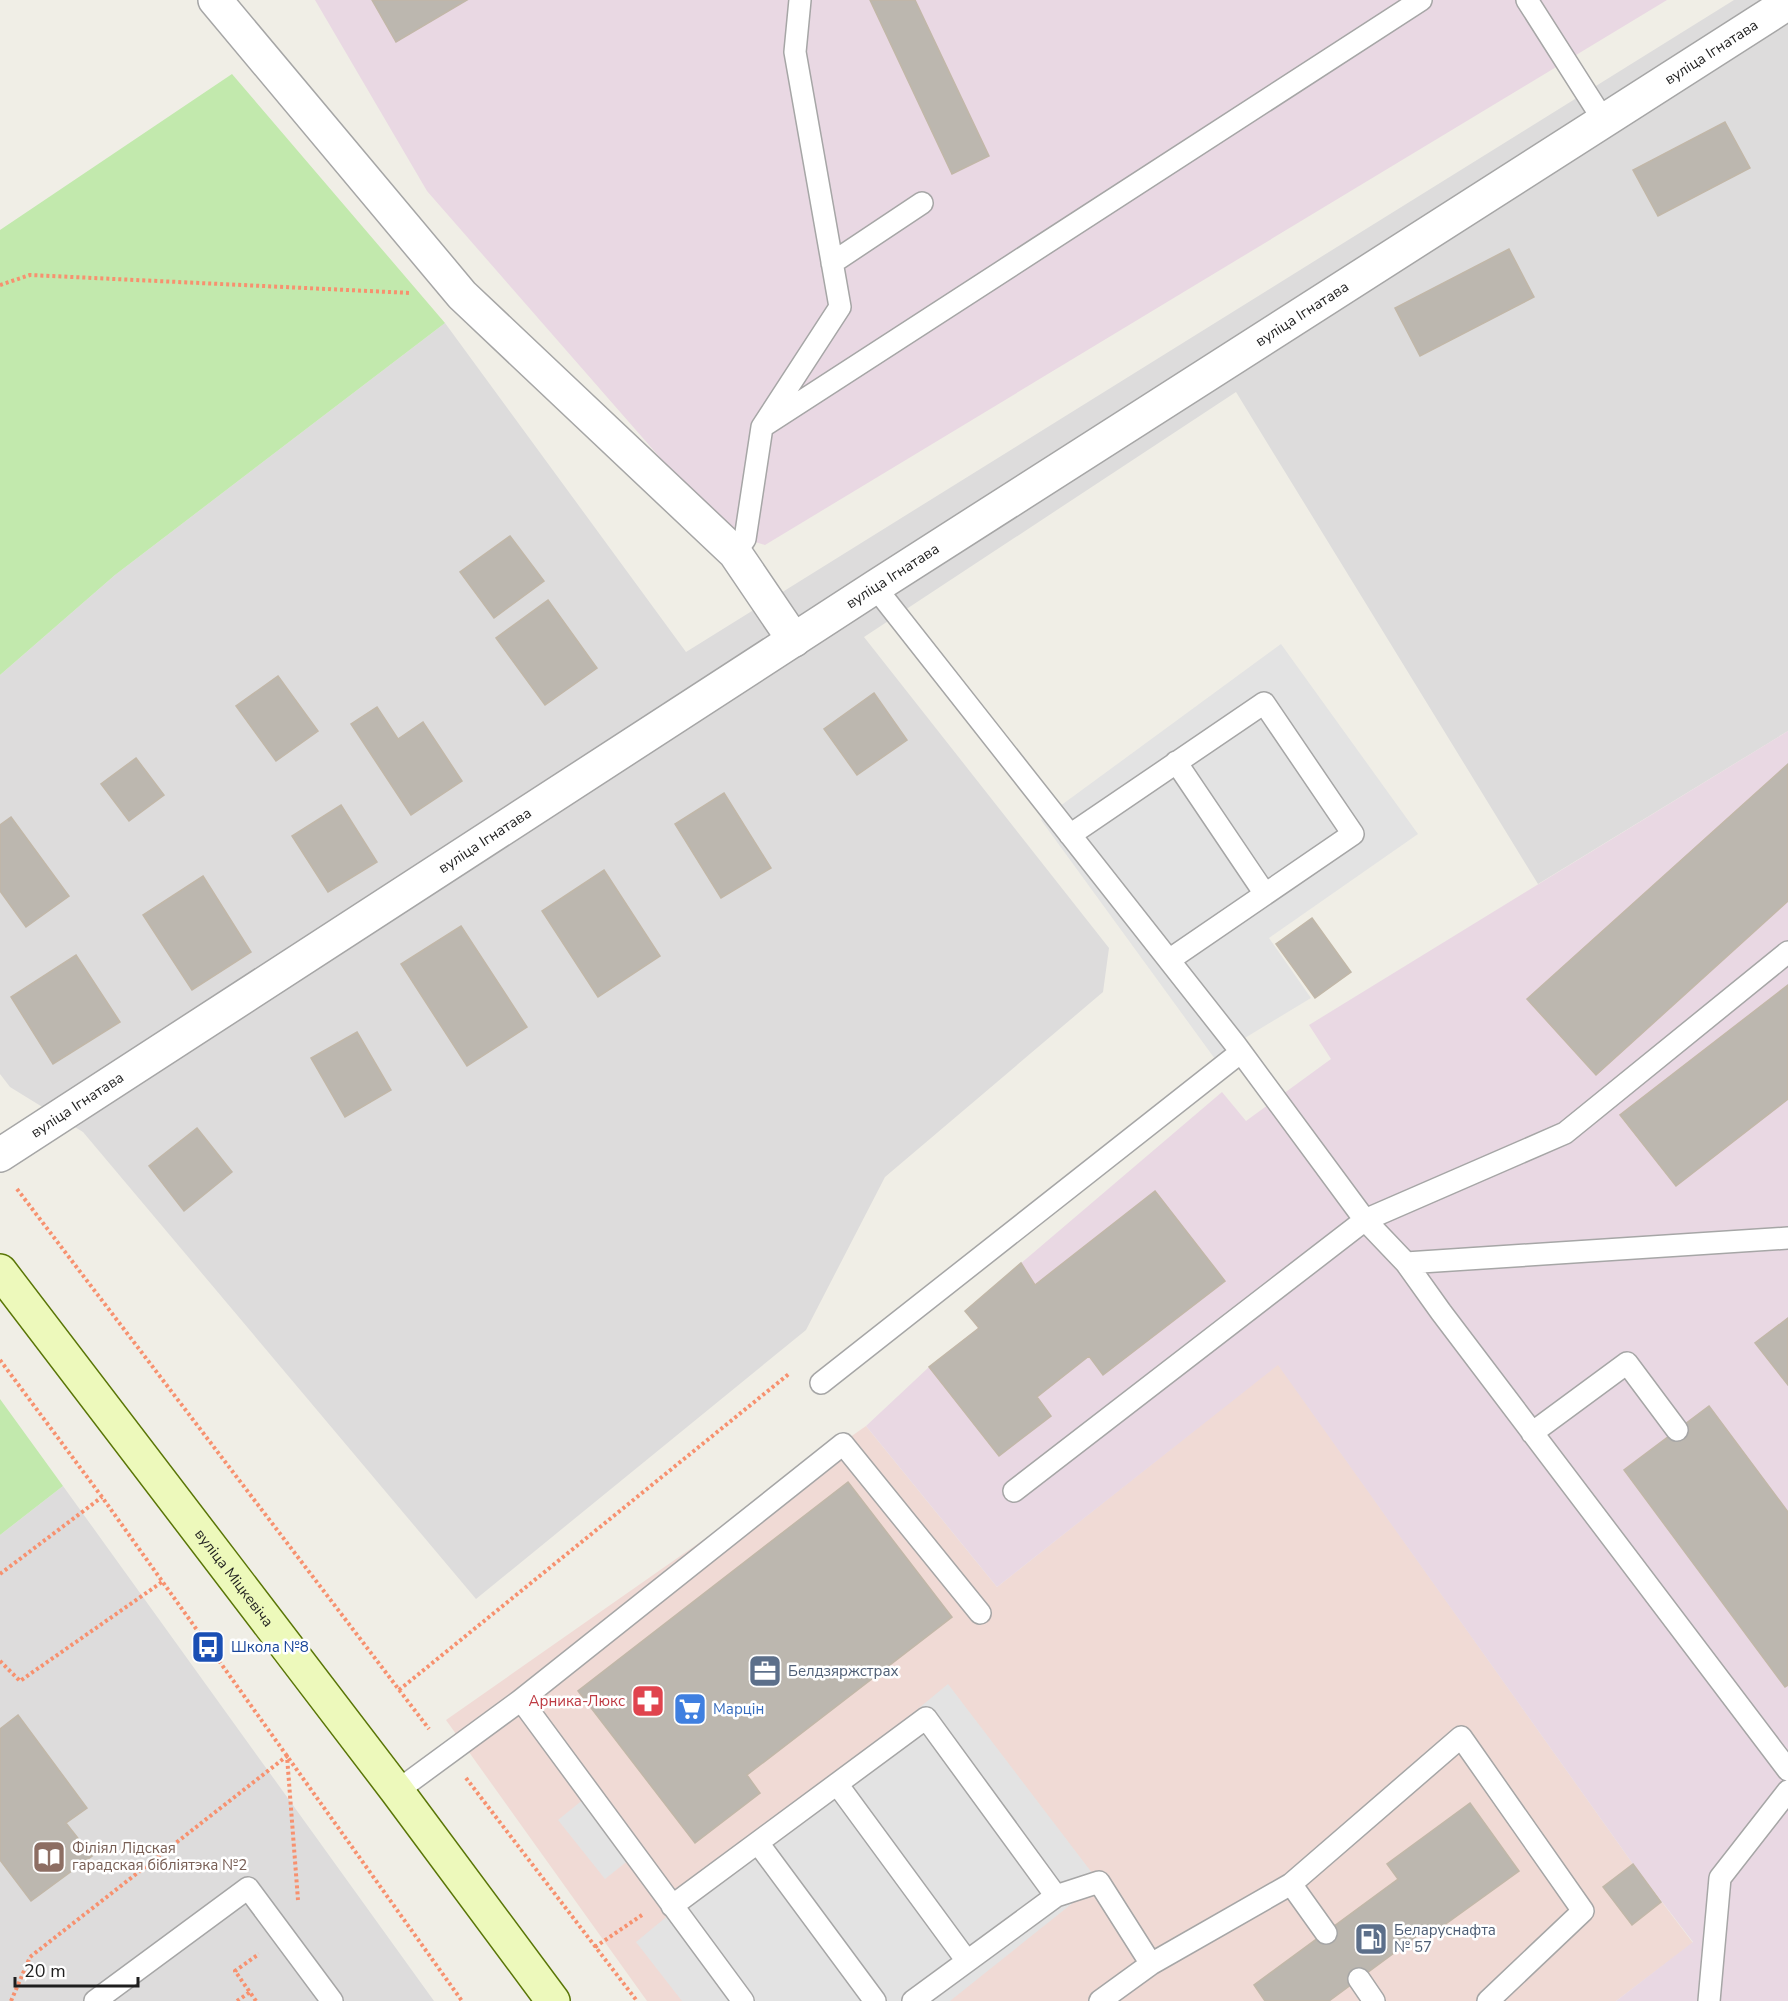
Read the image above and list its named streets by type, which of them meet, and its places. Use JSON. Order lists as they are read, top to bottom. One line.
{"streets":{"main road":["вуліца Міцкевіча"],"street":["вуліца Ігнатава"]},"places":{"bus stop":["Школа №8"],"office":["Белдзяржстрах"],"pharmacy":["Арника-Люкс"],"supermarket":["Марцін"],"library":["Філіял Лідская гарадская бібліятэка №2"],"fuel station":["Беларуснафта № 57"]},"scale_bar":"20 m"}
